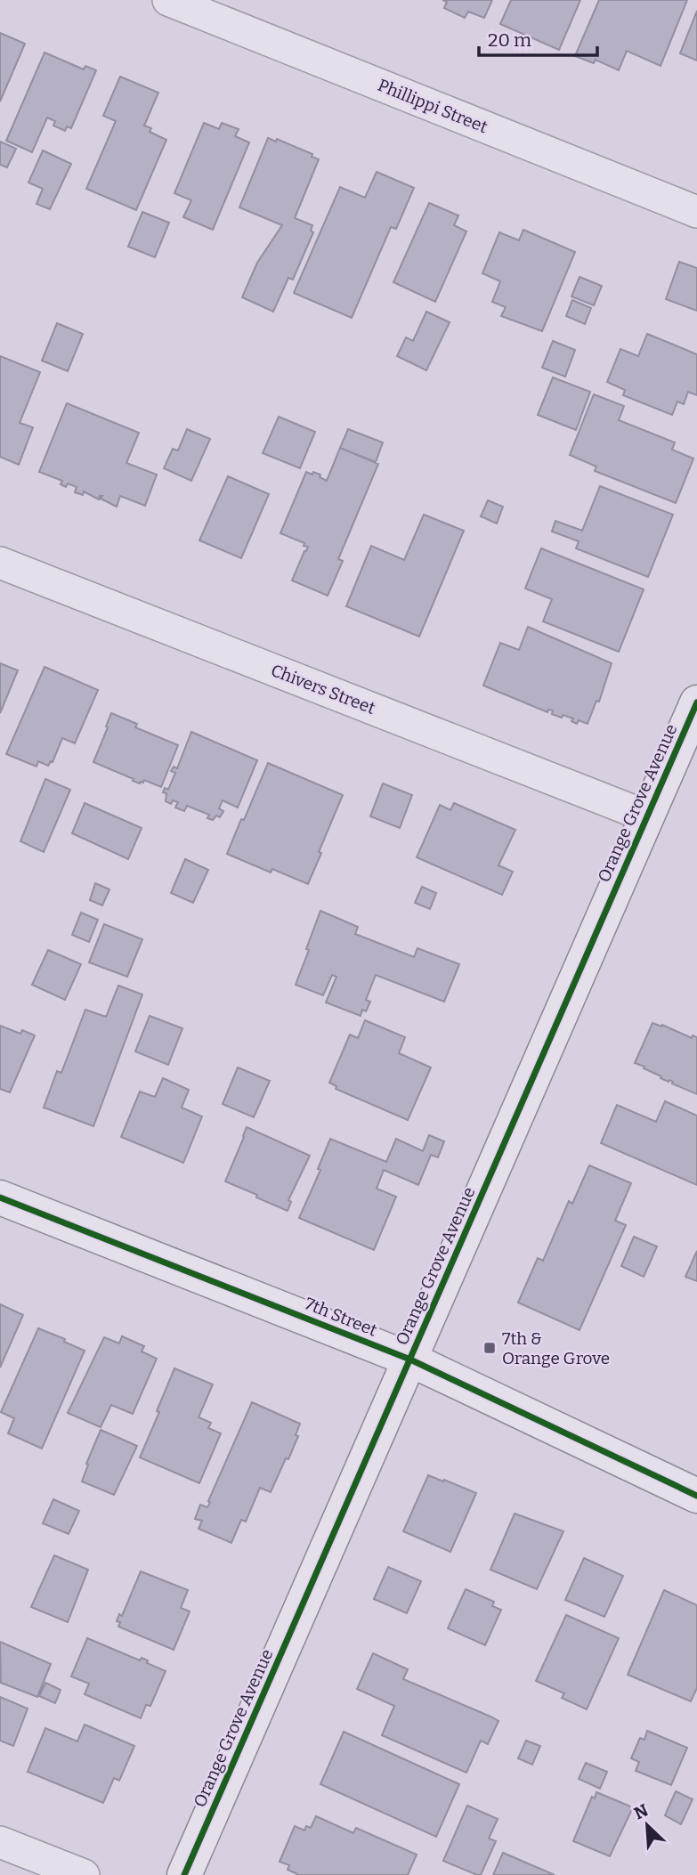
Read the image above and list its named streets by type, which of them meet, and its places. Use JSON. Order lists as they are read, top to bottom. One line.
{"streets":{"street":["Phillippi Street","Chivers Street","Orange Grove Avenue","7th Street"]},"crossings":[["Chivers Street","Orange Grove Avenue"],["Orange Grove Avenue","7th Street"]],"places":{"transit":["7th & Orange Grove"]},"scale_bar":"20 m","north":"top left"}
